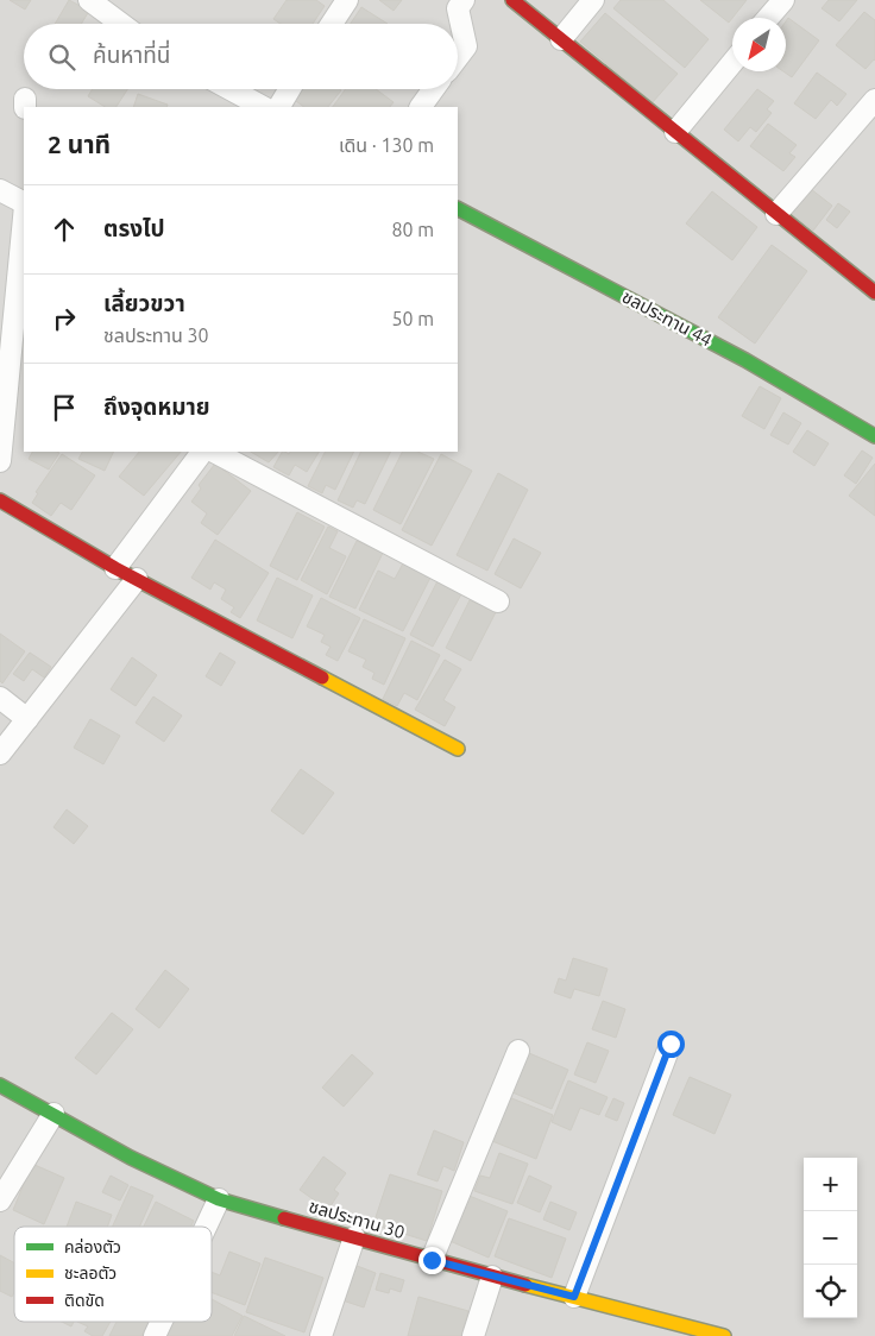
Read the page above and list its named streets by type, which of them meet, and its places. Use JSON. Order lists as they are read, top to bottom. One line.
{"streets":{"street":["ชลประทาน 44","ชลประทาน 30"]},"legend":["คล่องตัว","ชะลอตัว","ติดขัด"],"north":"bottom left","page":{"search":"ค้นหาที่นี่","heading":["2 นาที","เดิน · 130 m"],"list":[["ตรงไป","80 m"],["เลี้ยวขวา","ชลประทาน 30","50 m"],"ถึงจุดหมาย"],"map_buttons":["+","−"]}}
